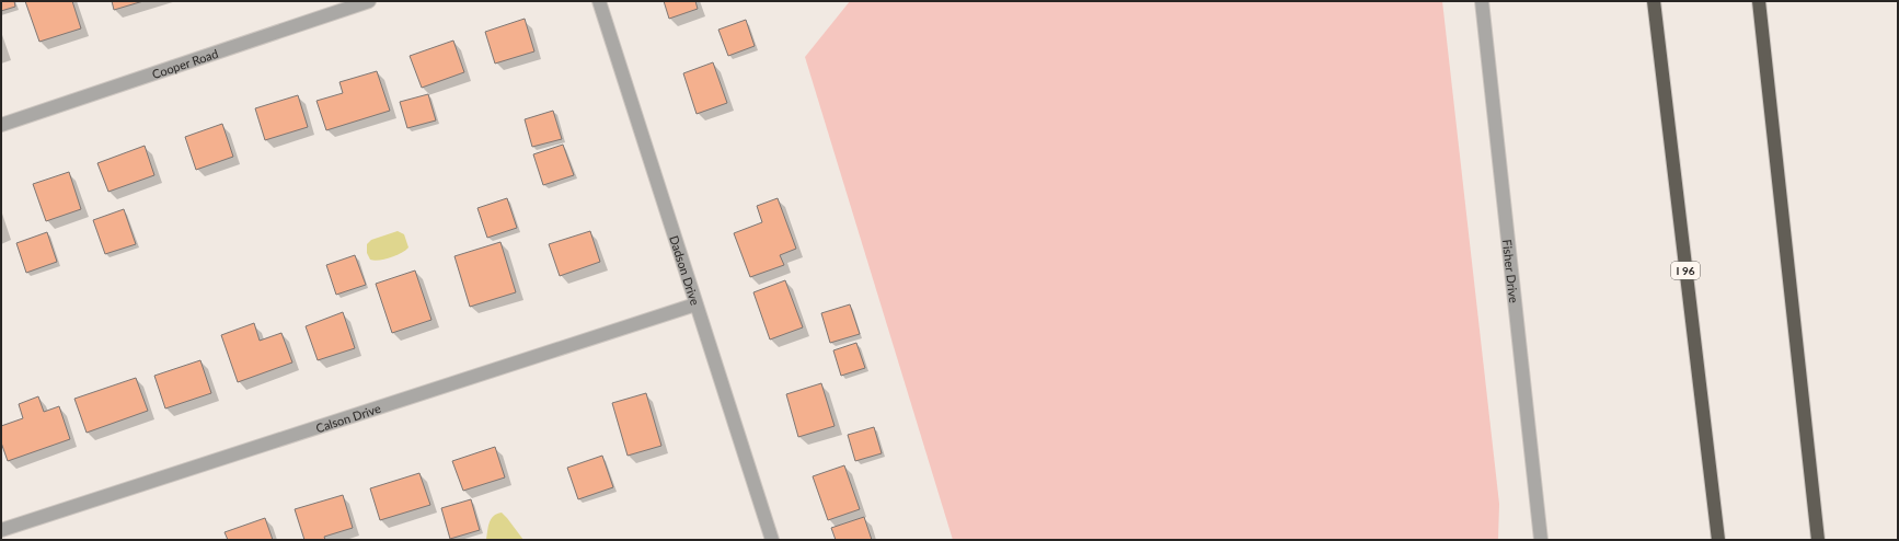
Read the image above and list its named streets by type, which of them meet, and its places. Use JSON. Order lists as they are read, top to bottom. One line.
{"streets":{"highway":["I 96"],"street":["Cooper Road","Dadson Drive","Fisher Drive","Calson Drive"]},"crossings":[["Dadson Drive","Calson Drive"]]}
